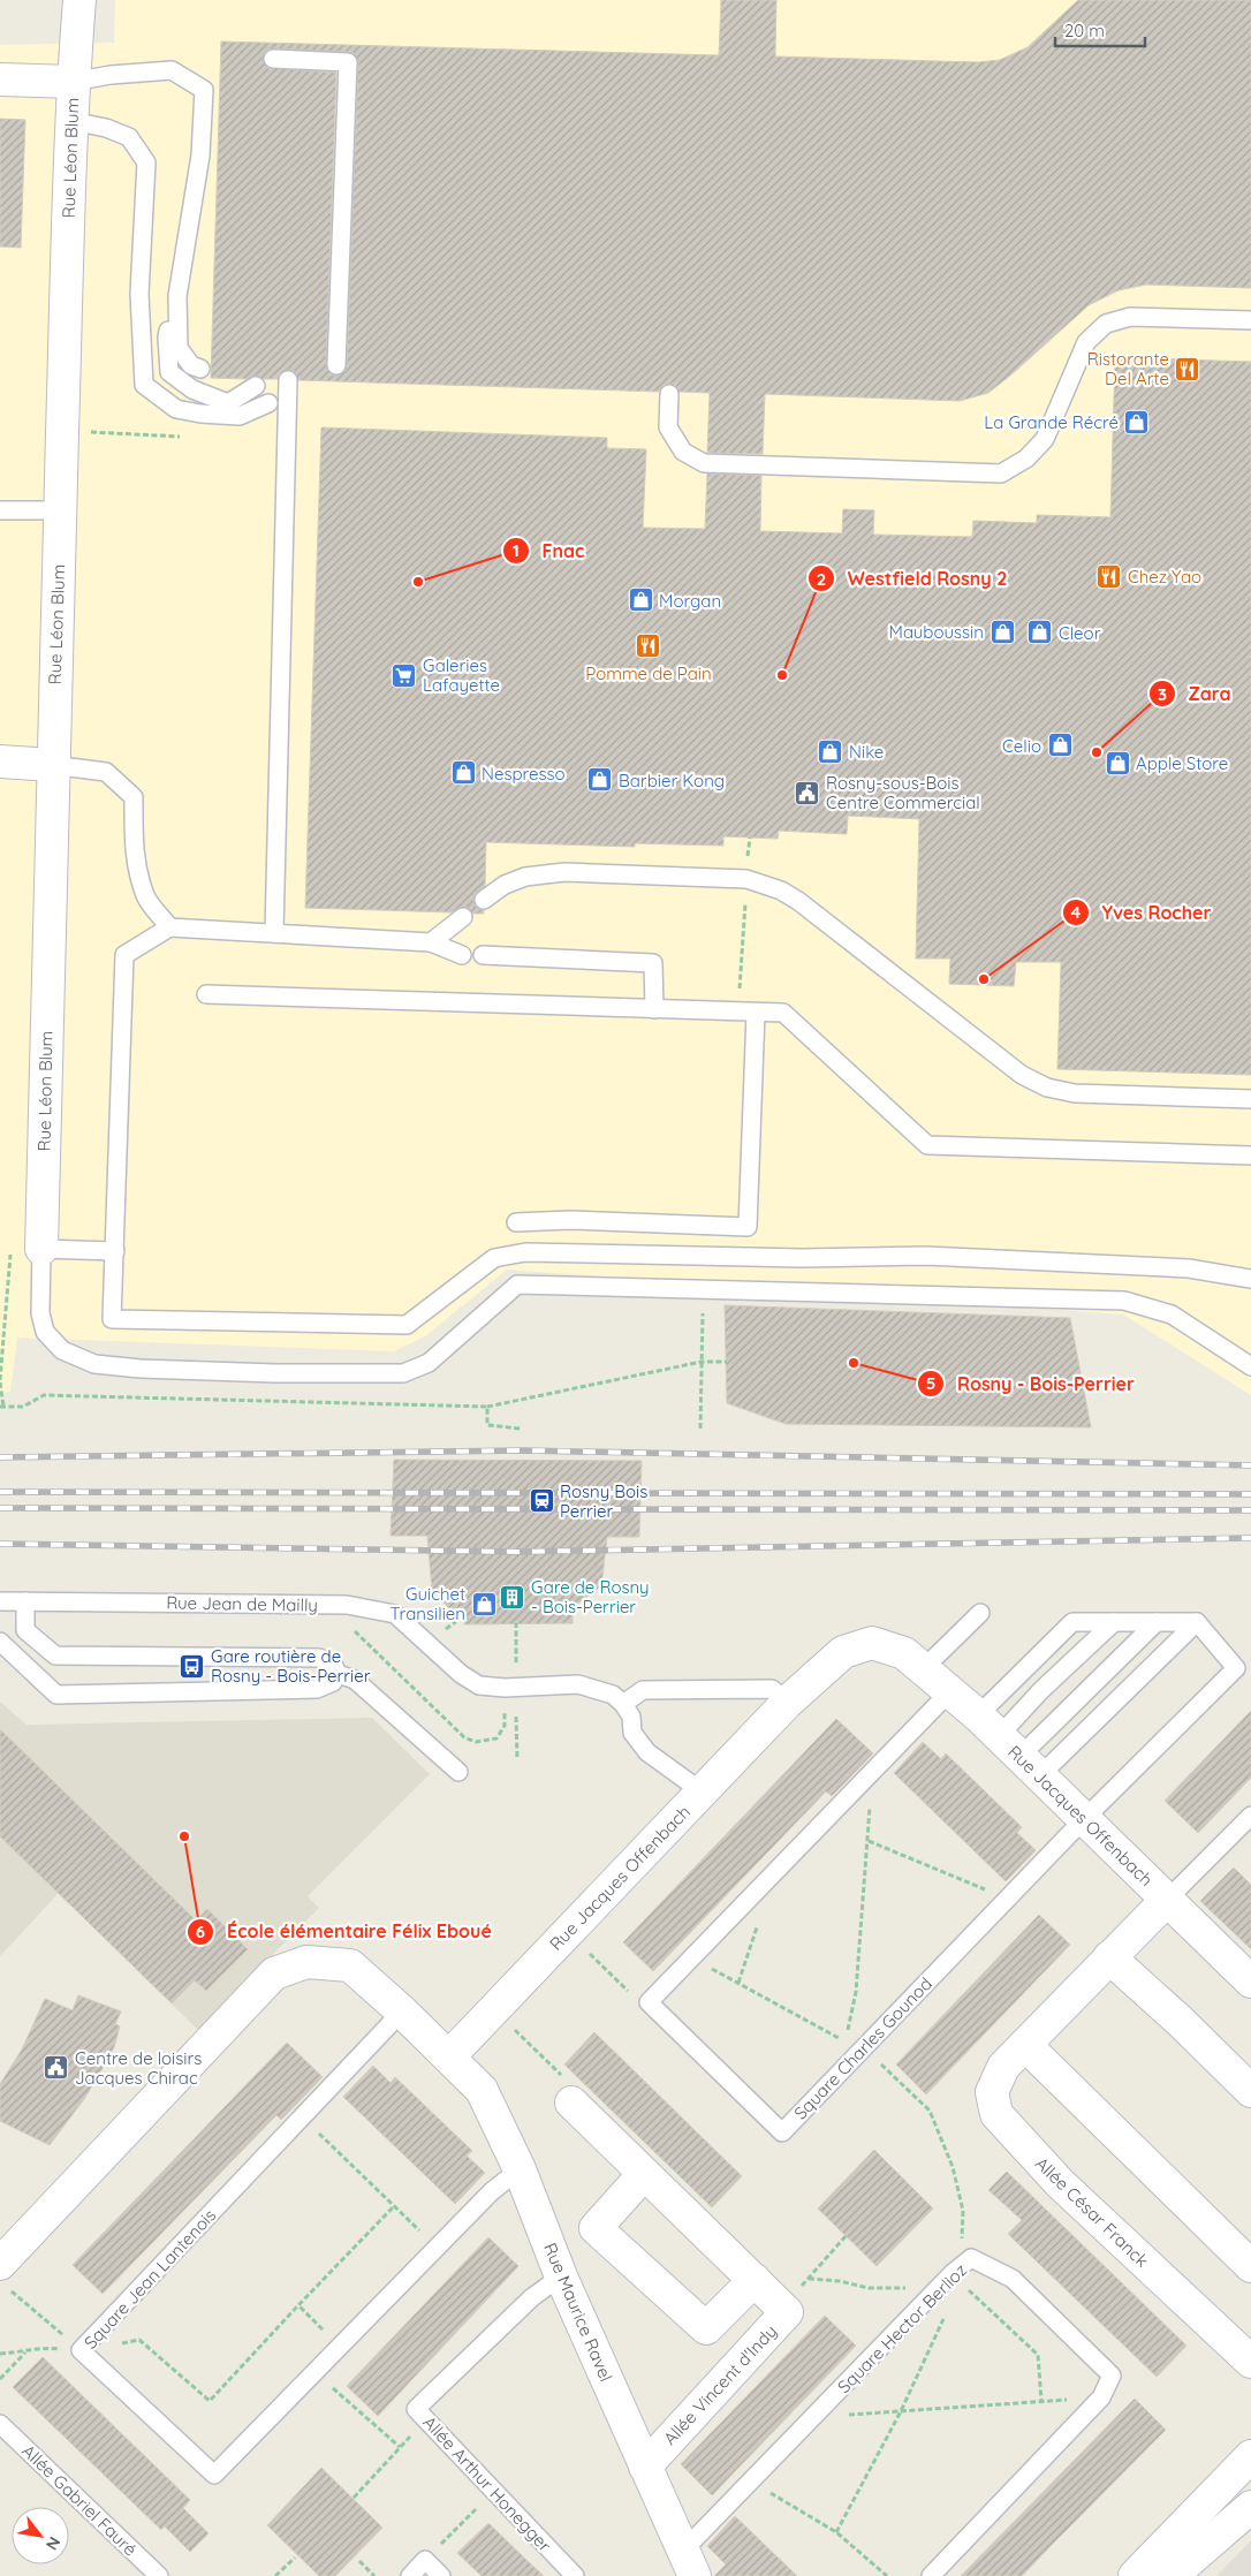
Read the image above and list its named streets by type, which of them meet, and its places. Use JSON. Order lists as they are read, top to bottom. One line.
{"streets":{"street":["Rue Léon Blum","Rue Jacques Offenbach","Allée César Franck","Rue Maurice Ravel","Allée Vincent d'Indy"],"lane":["Rue Jean de Mailly","Square Charles Gounod","Square Jean Lantenois","Square Hector Berlioz","Allée Arthur Honegger","Allée Gabriel Fauré"]},"crossings":[["Rue Jacques Offenbach","Square Charles Gounod"],["Rue Jacques Offenbach","Allée César Franck"],["Rue Jacques Offenbach","Rue Maurice Ravel"],["Square Jean Lantenois","Rue Maurice Ravel"],["Rue Maurice Ravel","Square Hector Berlioz"],["Rue Maurice Ravel","Allée Vincent d'Indy"],["Rue Maurice Ravel","Allée Arthur Honegger"]],"places":{"restaurant":["Ristorante Del Arte","Chez Yao","Pomme de Pain"],"shop":["La Grande Récré","Morgan","Mauboussin","Cleor","Celio","Nike","Apple Store","Nespresso","Barbier Kong","Guichet Transilien"],"other":["Fnac","Westfield Rosny 2","Zara","Yves Rocher","Rosny - Bois-Perrier","École élémentaire Félix Eboué"],"supermarket":["Galeries Lafayette"],"public building":["Rosny-sous-Bois Centre Commercial","Centre de loisirs Jacques Chirac"],"station":["Rosny Bois Perrier"],"building":["Gare de Rosny - Bois-Perrier"],"bus stop":["Gare routière de Rosny - Bois-Perrier"]},"scale_bar":"20 m","north":"bottom right"}
